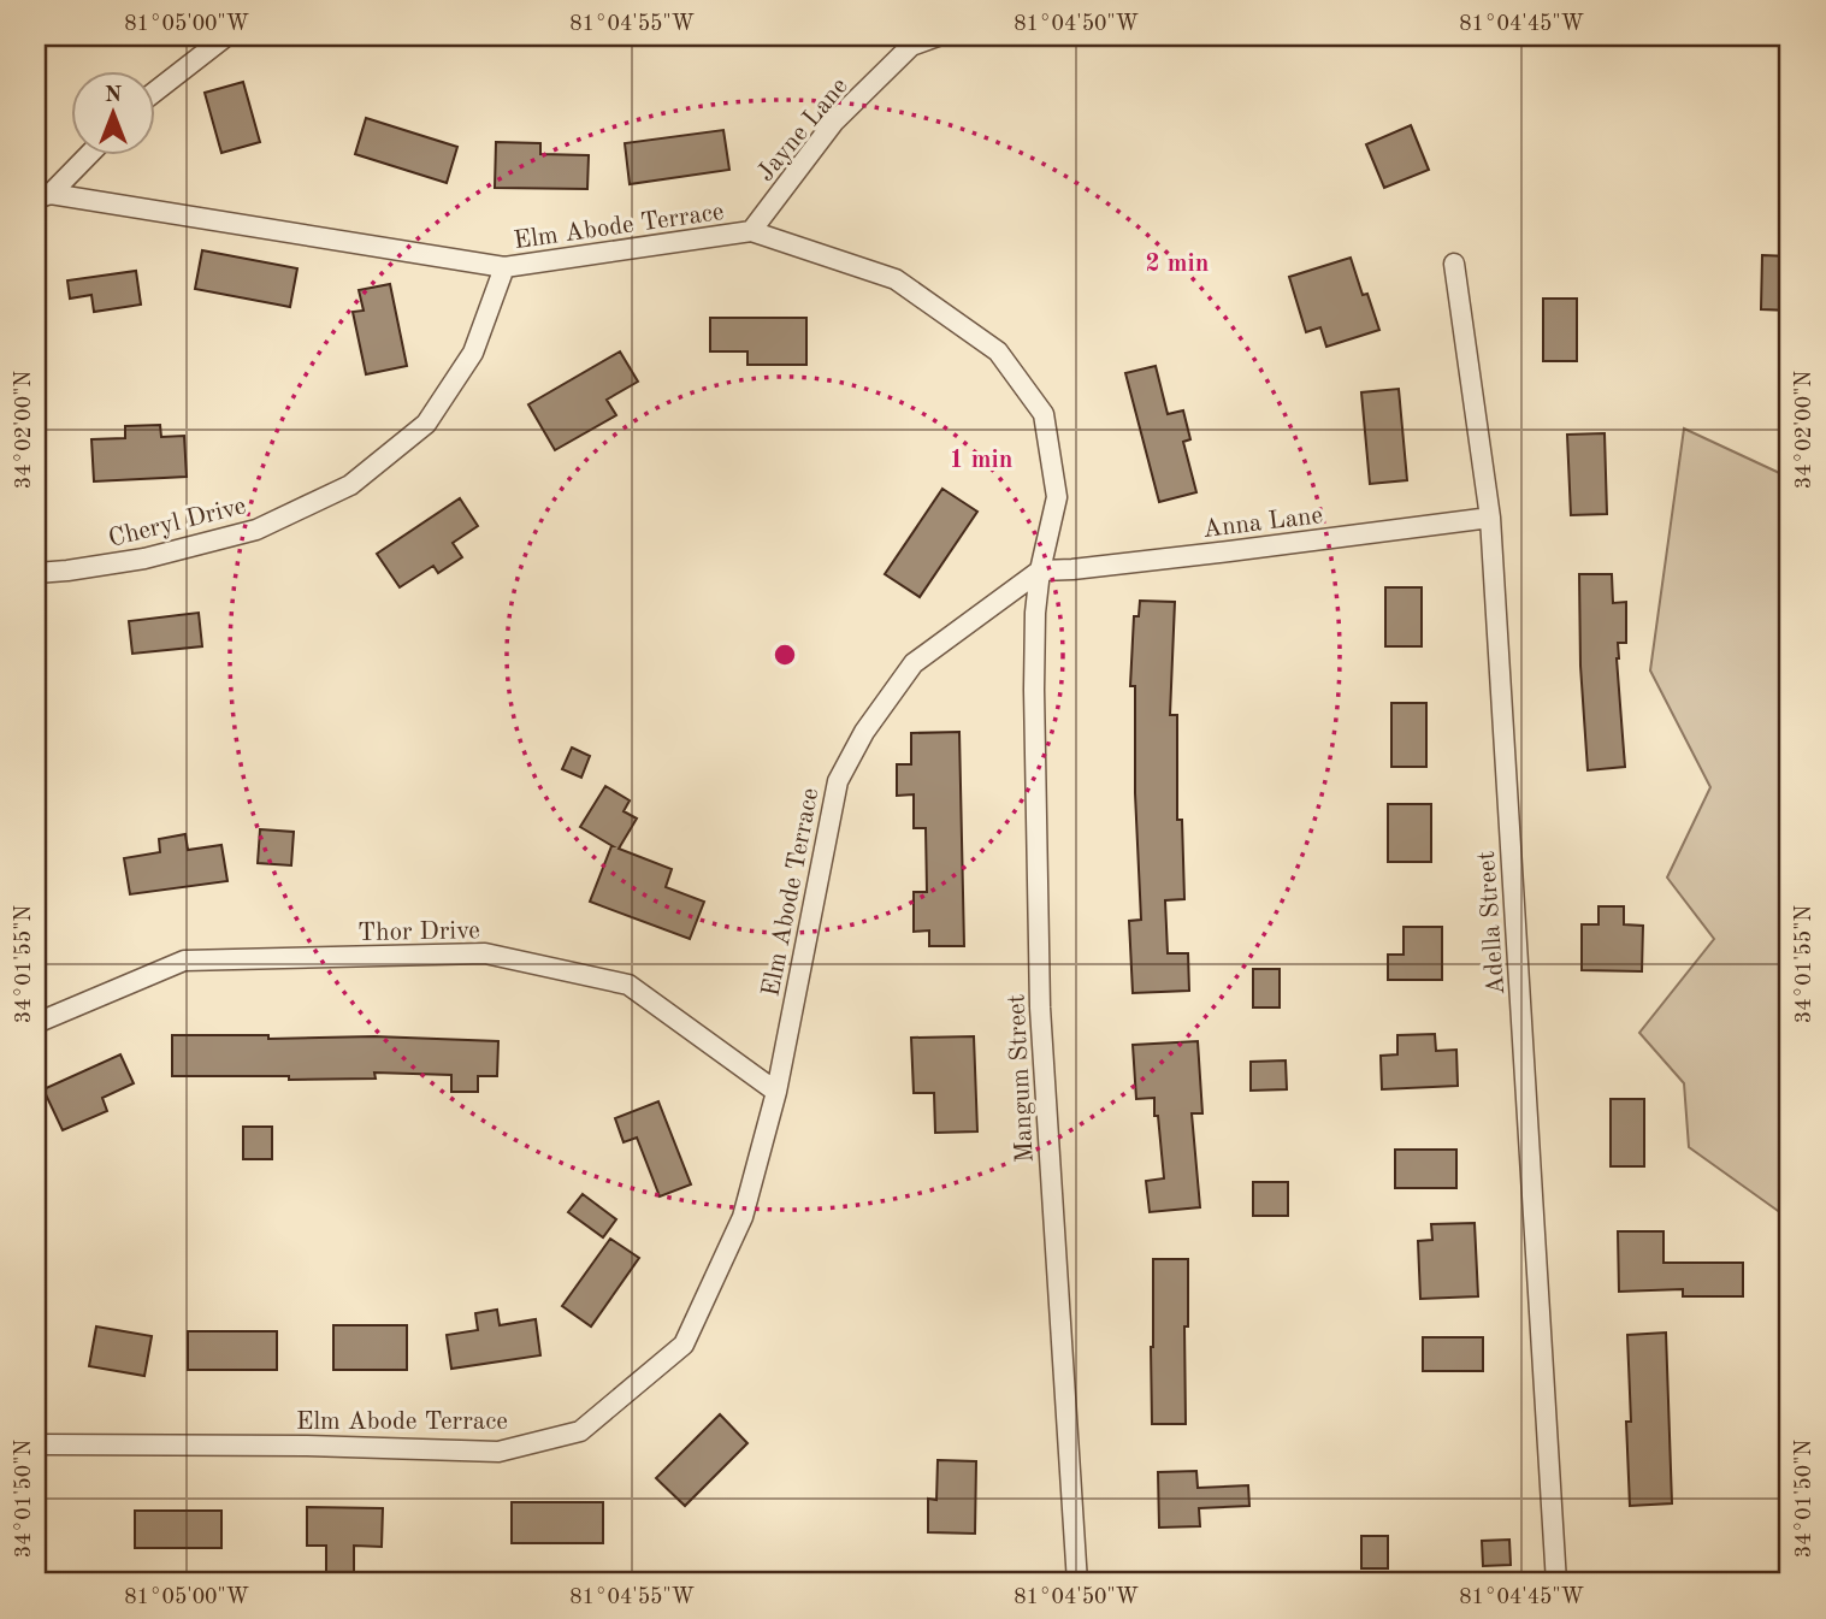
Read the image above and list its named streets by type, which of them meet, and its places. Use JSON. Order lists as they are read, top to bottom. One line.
{"streets":{"street":["Jayne Lane","Elm Abode Terrace","Cheryl Drive","Anna Lane","Adella Street","Thor Drive","Mangum Street"]},"crossings":[["Jayne Lane","Elm Abode Terrace"],["Elm Abode Terrace","Cheryl Drive"],["Elm Abode Terrace","Anna Lane"],["Elm Abode Terrace","Thor Drive"],["Elm Abode Terrace","Mangum Street"],["Anna Lane","Adella Street"],["Anna Lane","Mangum Street"]],"north":"top","coordinates":["81°05'00\"W","81°04'55\"W","81°04'50\"W","81°04'45\"W","34°02'00\"N","34°01'55\"N","34°01'50\"N"],"rings":["2 min","1 min"]}
